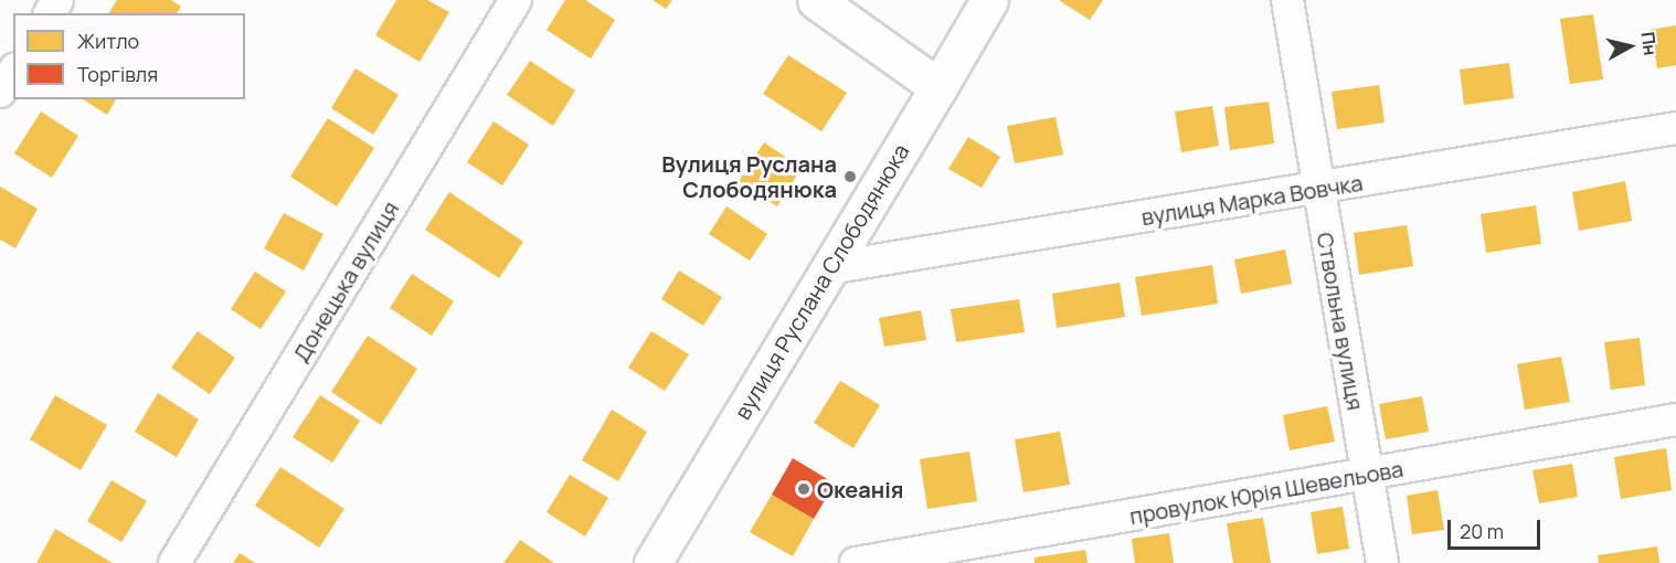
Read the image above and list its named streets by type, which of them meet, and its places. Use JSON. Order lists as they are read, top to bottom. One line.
{"streets":{"main road":["вулиця Руслана Слободянюка"],"street":["вулиця Марка Вовчка","Донецька вулиця","Ствольна вулиця","провулок Юрія Шевельова"]},"crossings":[["вулиця Марка Вовчка","вулиця Руслана Слободянюка"],["вулиця Марка Вовчка","Ствольна вулиця"],["Ствольна вулиця","провулок Юрія Шевельова"]],"places":["Вулиця Руслана Слободянюка","Океанія"],"legend":["Житло","Торгівля"],"scale_bar":"20 m","north":"right"}
